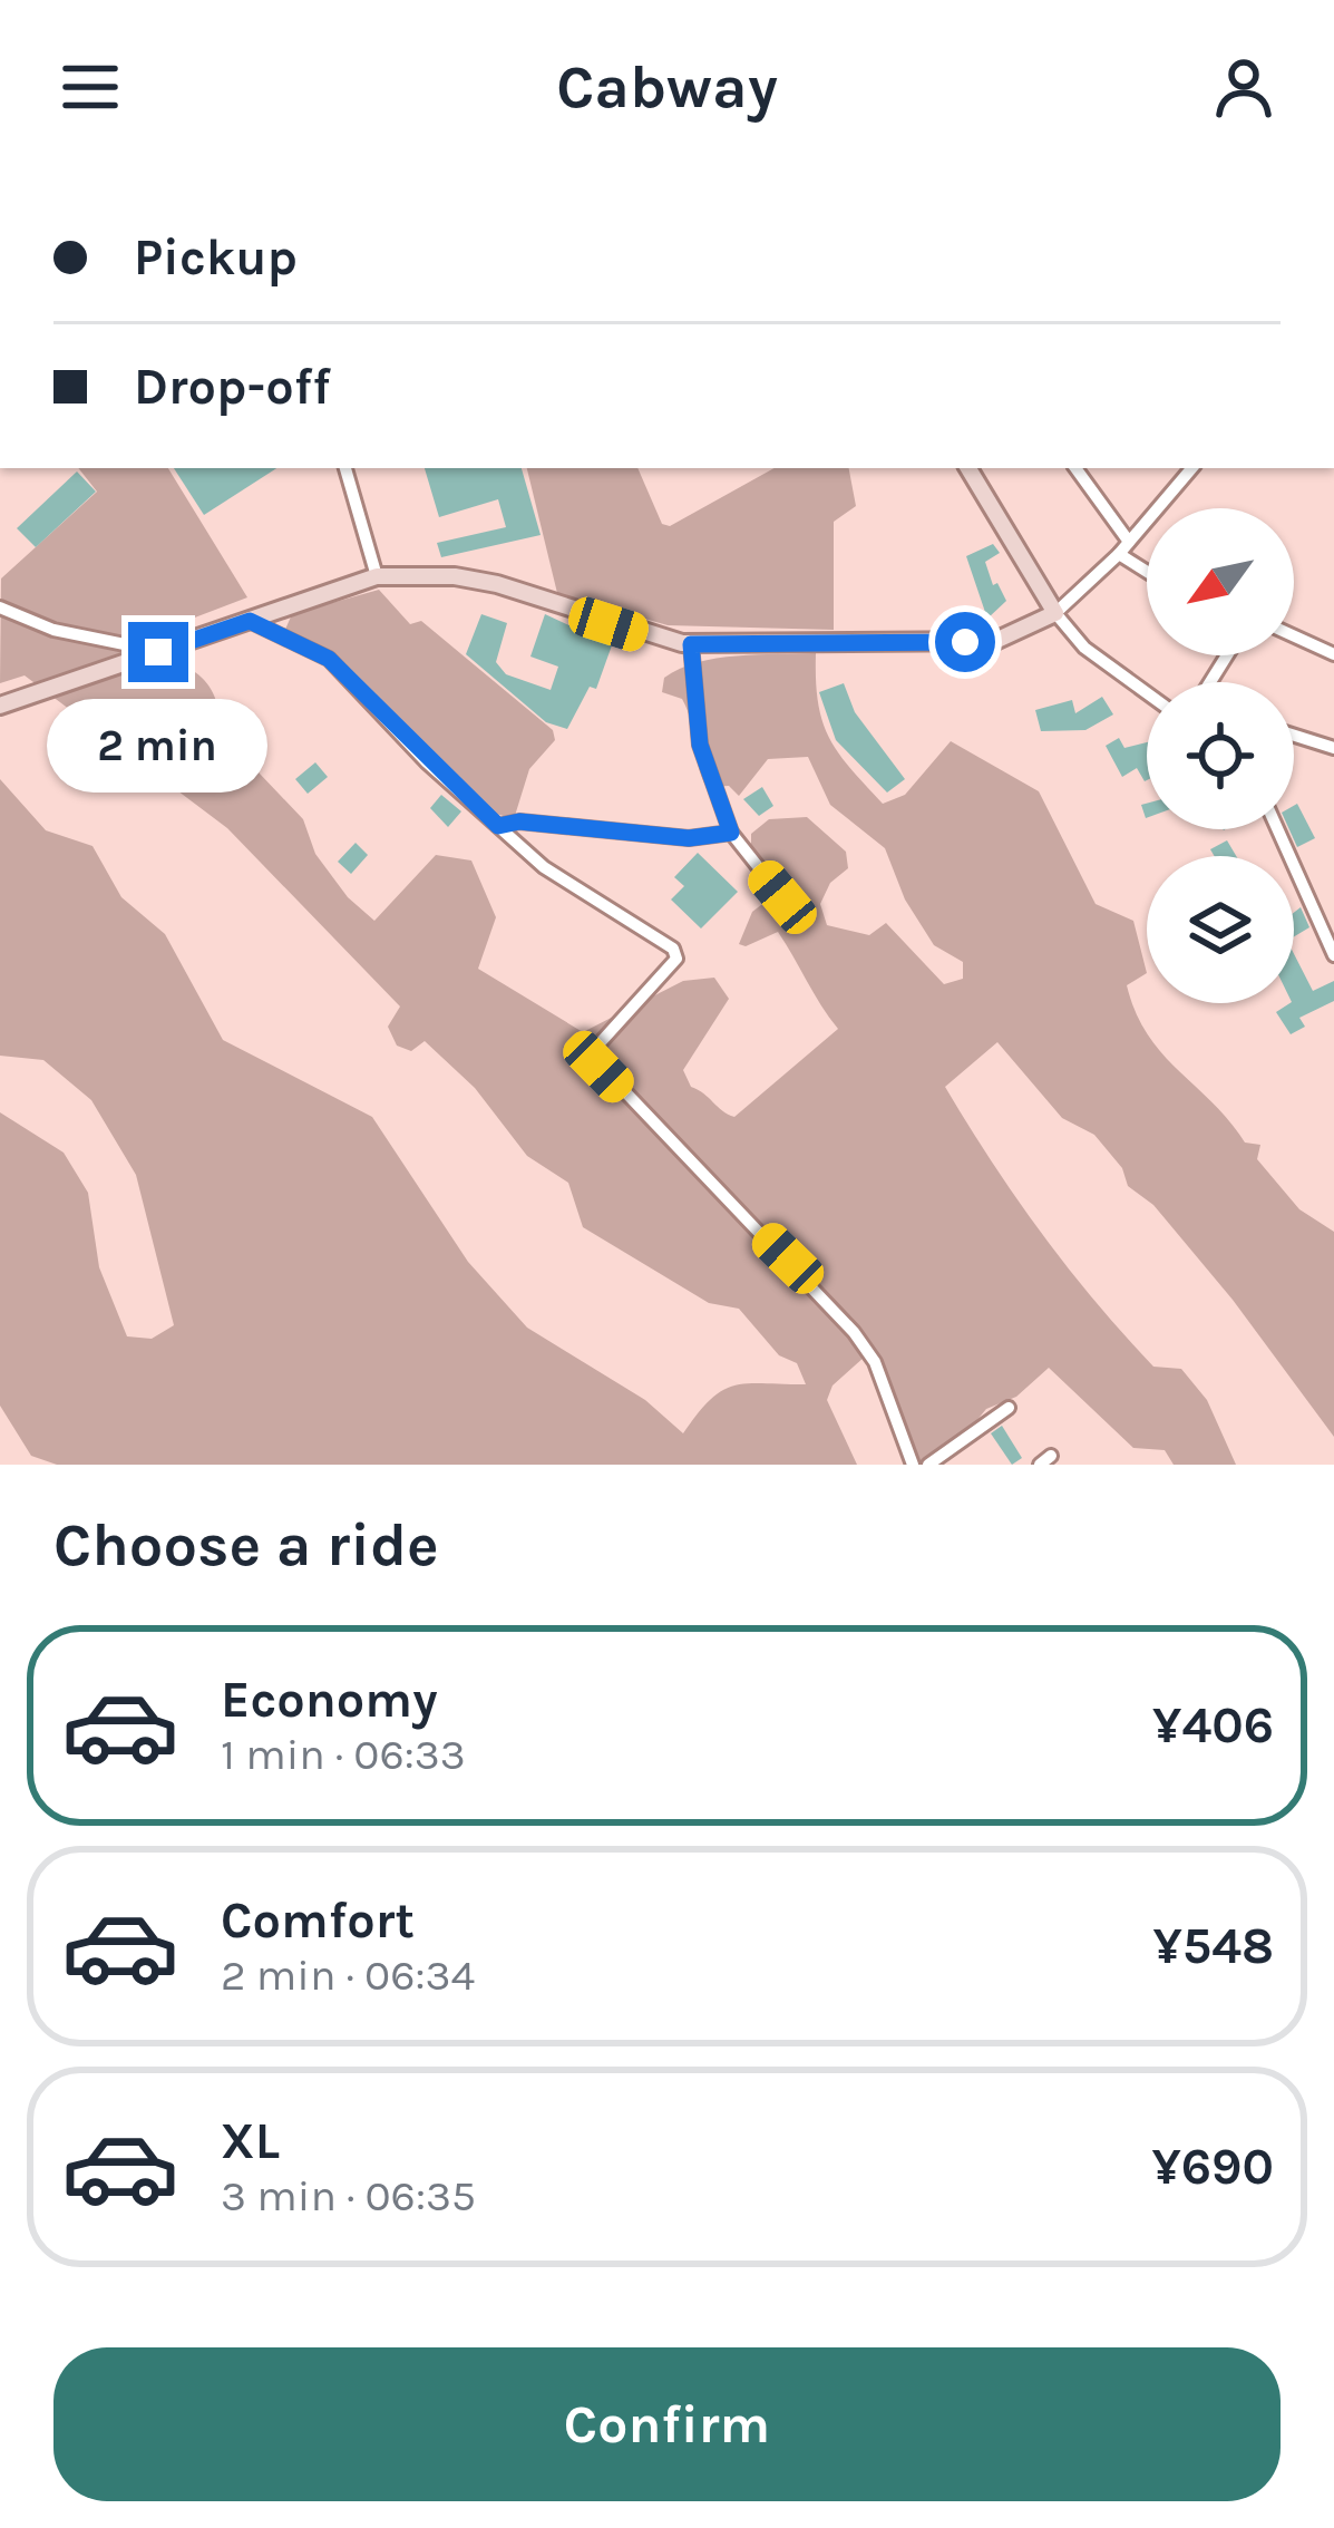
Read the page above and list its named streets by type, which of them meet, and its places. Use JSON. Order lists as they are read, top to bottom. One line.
{"north":"bottom left","page":{"header":"Cabway","banner":["Pickup","Drop-off"],"bubble":"2 min","heading":"Choose a ride","list":[{"name":"Economy","note":"1 min · 06:33","value":"¥406"},{"name":"Comfort","note":"2 min · 06:34","value":"¥548"},{"name":"XL","note":"3 min · 06:35","value":"¥690"}],"buttons":"Confirm"}}
